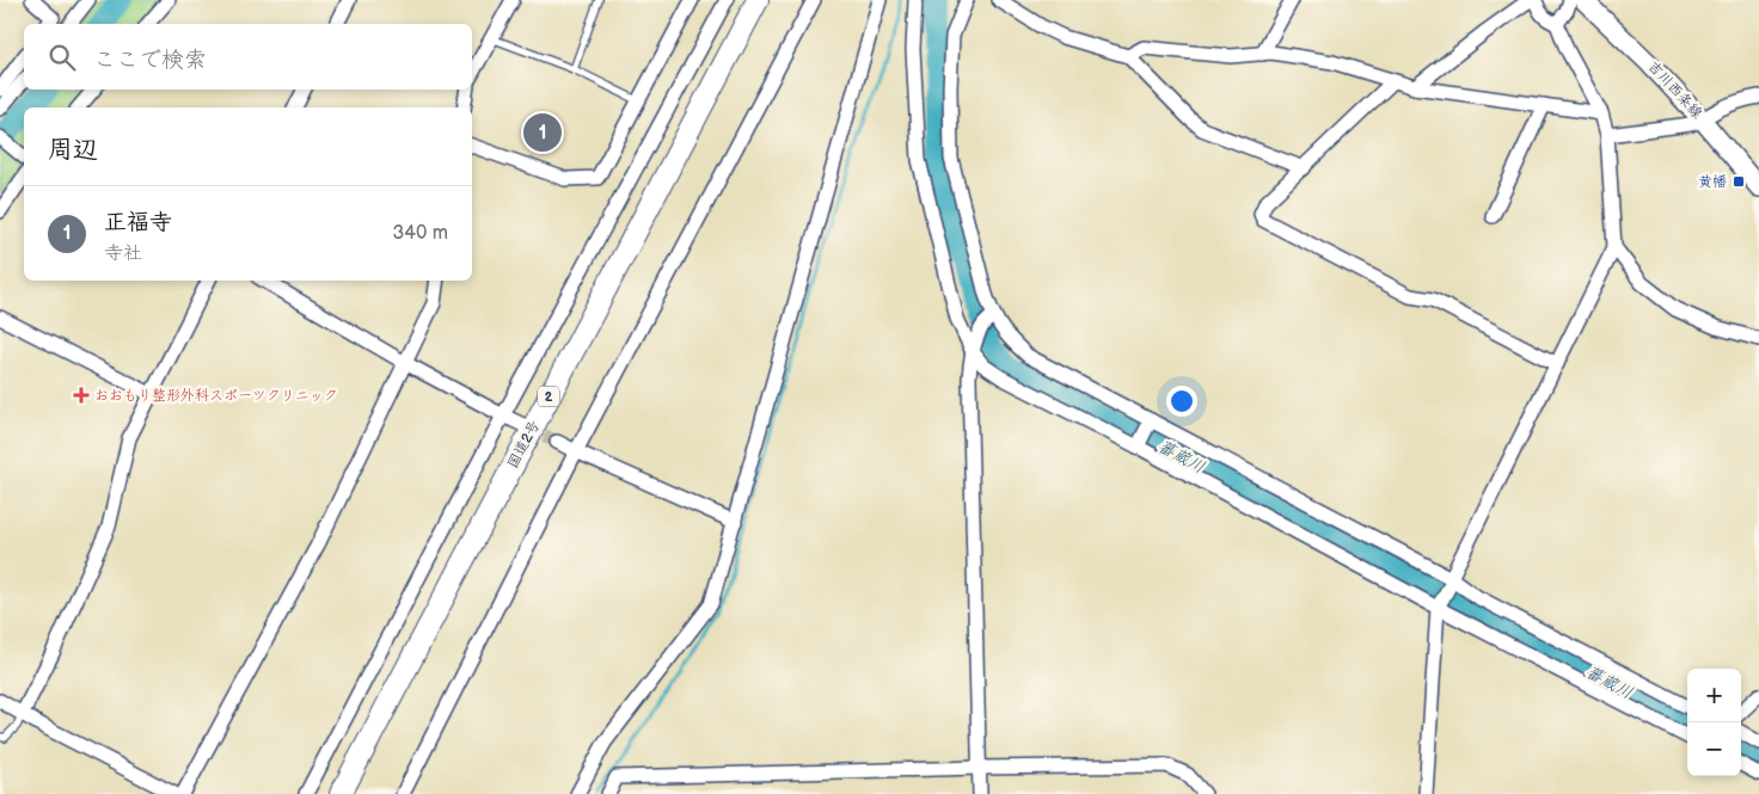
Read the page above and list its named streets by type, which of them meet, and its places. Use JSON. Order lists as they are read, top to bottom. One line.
{"streets":{"highway":["2","国道2号"],"main road":["吉川西条線"]},"water":["蕃蔵川"],"places":{"transit":["黄幡"],"health":["おおもり整形外科スポーツクリニック"]},"page":{"search":"ここで検索","heading":"周辺","pins":"1","list":[{"mark":"1","name":"正福寺","note":"寺社","value":"340 m"}],"map_buttons":["+","−"]}}
